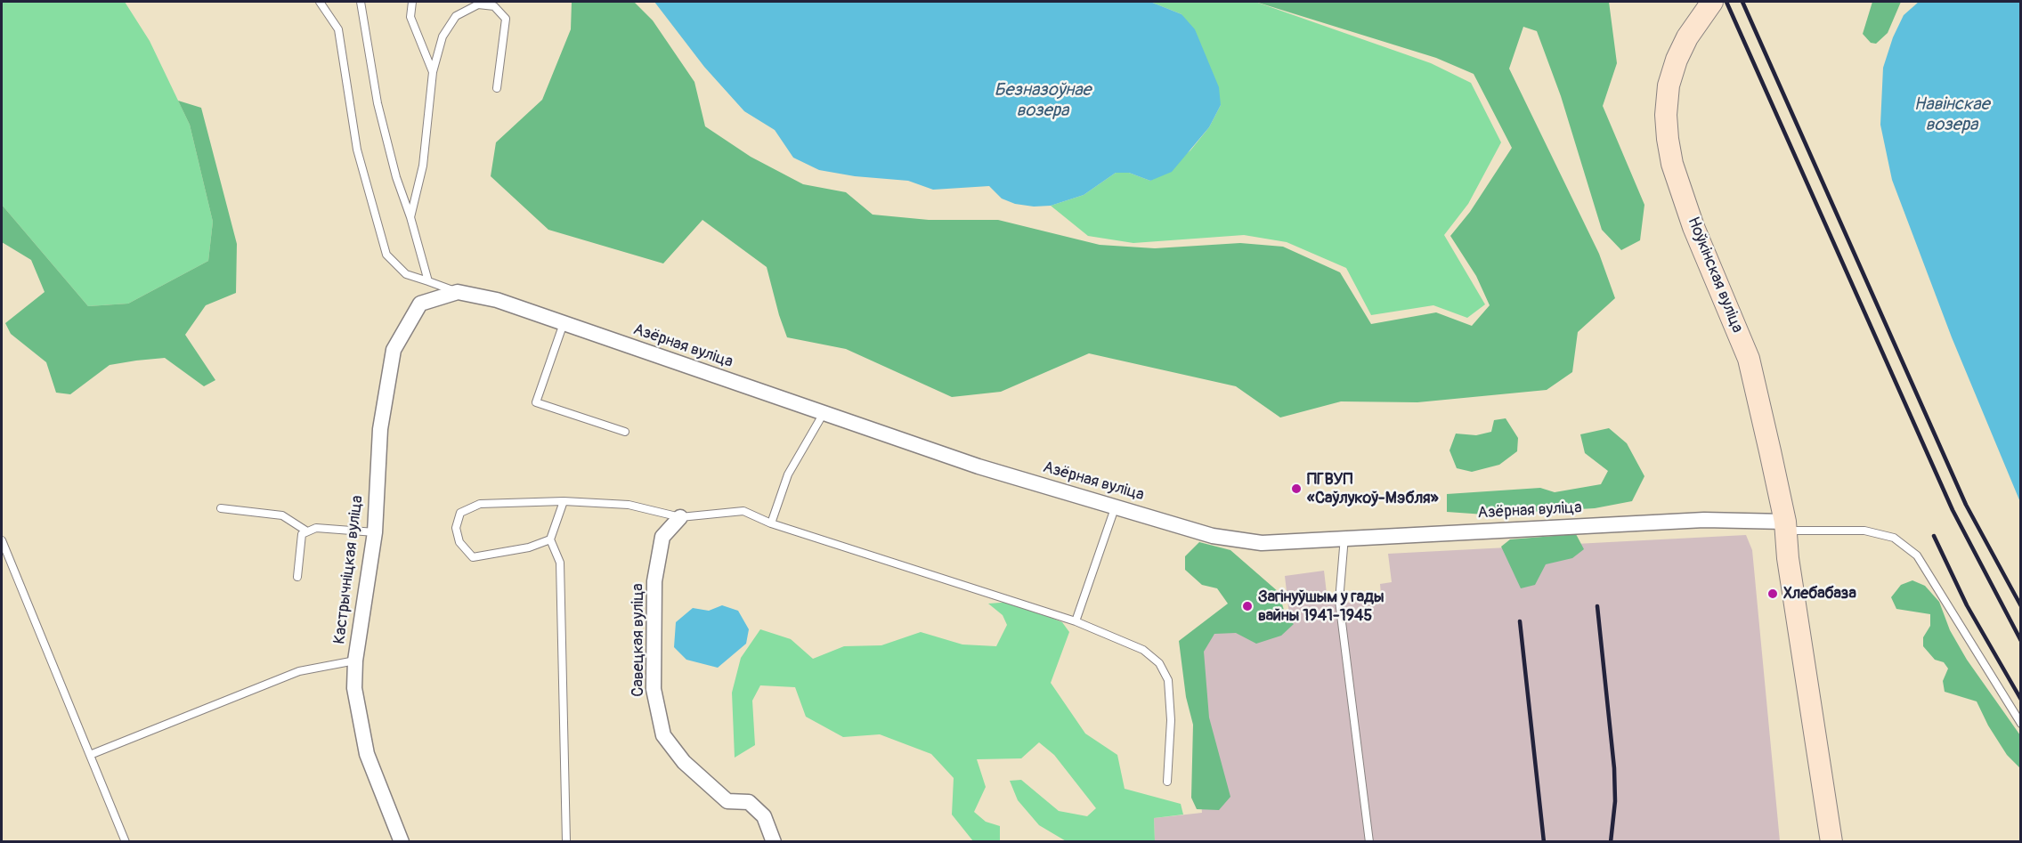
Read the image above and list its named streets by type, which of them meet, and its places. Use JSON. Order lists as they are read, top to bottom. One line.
{"streets":{"main road":["Ноўкінская вуліца"],"street":["Азёрная вуліца","Кастрычніцкая вуліца","Савецкая вуліца"]},"crossings":[["Ноўкінская вуліца","Азёрная вуліца"],["Азёрная вуліца","Кастрычніцкая вуліца"]],"water":["Безназоўнае возера","Навінскае возера"],"places":["ПГВУП «Саўлукоў-Мэбля»","Хлебабаза","Загінуўшым у гады вайны 1941-1945"]}
